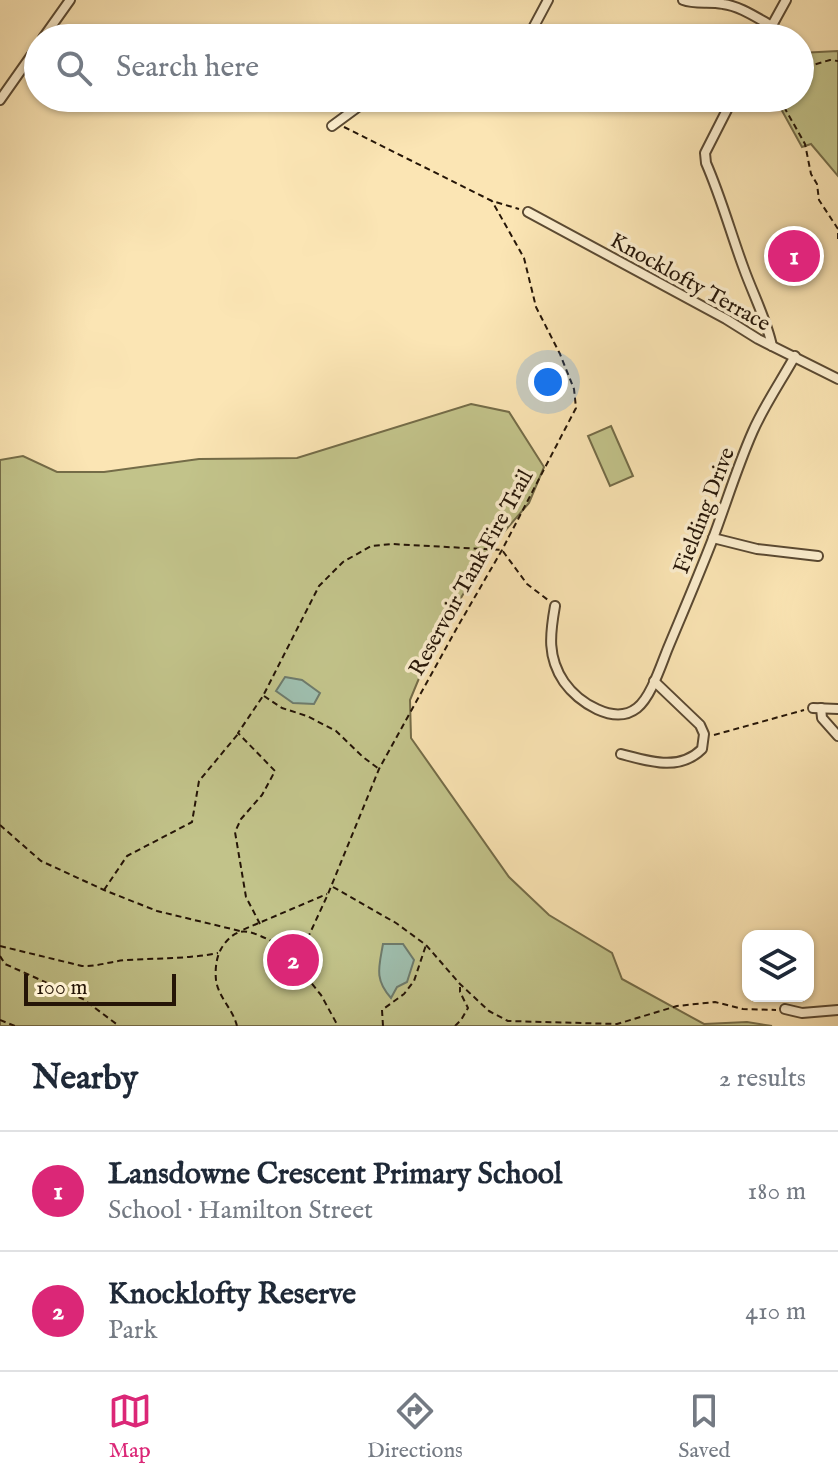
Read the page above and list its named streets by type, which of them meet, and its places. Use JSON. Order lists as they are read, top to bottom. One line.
{"streets":{"street":["Knocklofty Terrace","Fielding Drive"],"path":["Reservoir Tank Fire Trail"]},"crossings":[["Knocklofty Terrace","Fielding Drive"]],"scale_bar":"100 m","page":{"search":"Search here","pins":["1","2"],"scale":"100 m","heading":["Nearby","2 results"],"list":[{"mark":"1","name":"Lansdowne Crescent Primary School","note":"School · Hamilton Street","value":"180 m"},{"mark":"2","name":"Knocklofty Reserve","note":"Park","value":"410 m"}],"nav":["Map","Directions","Saved"]}}
